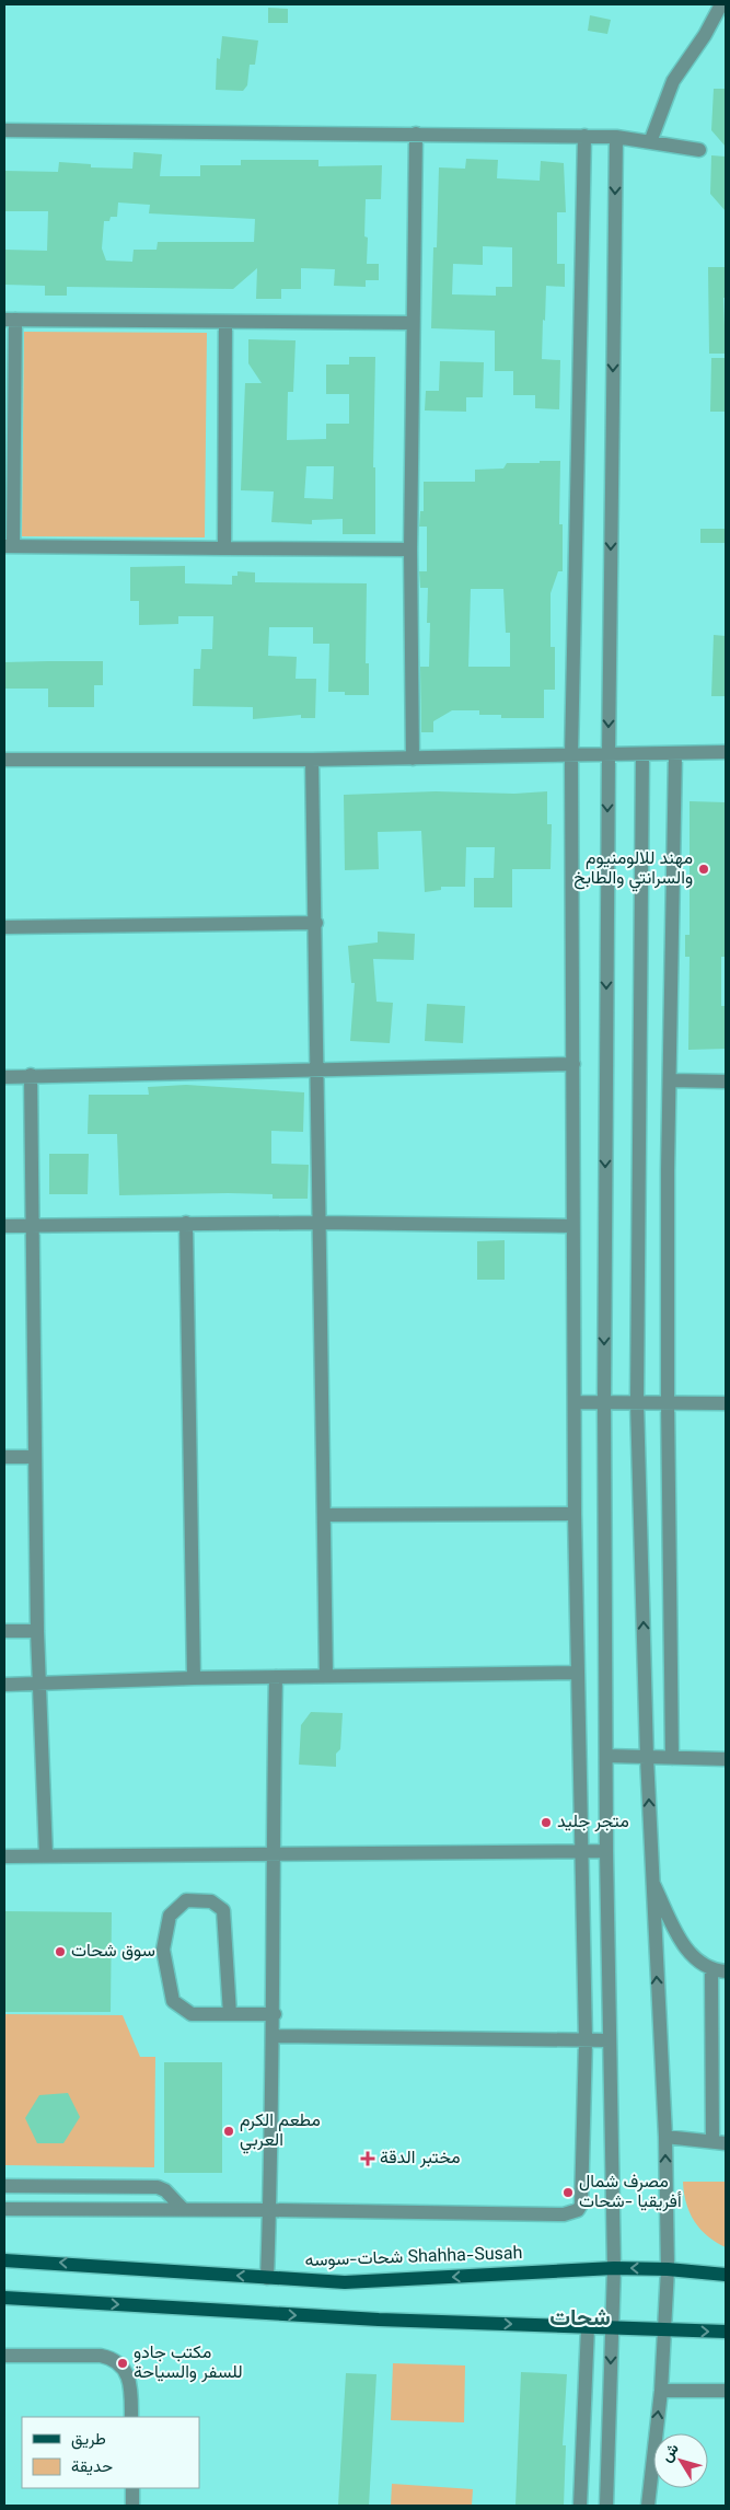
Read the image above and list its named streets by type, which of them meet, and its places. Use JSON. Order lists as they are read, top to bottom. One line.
{"streets":{"main road":["شحات-سوسه Shahha-Susah"]},"districts":["شحات"],"places":{"other":["مهند للالومنيوم والسرانتي والطابخ","متجر جليد","سوق شحات","مطعم الكرم العربي","مصرف شمال أفريقيا -شحات","مكتب جادو للسفر والسياحة"],"health":["مختبر الدقة"]},"legend":["طريق","حديقة"],"north":"top left"}
